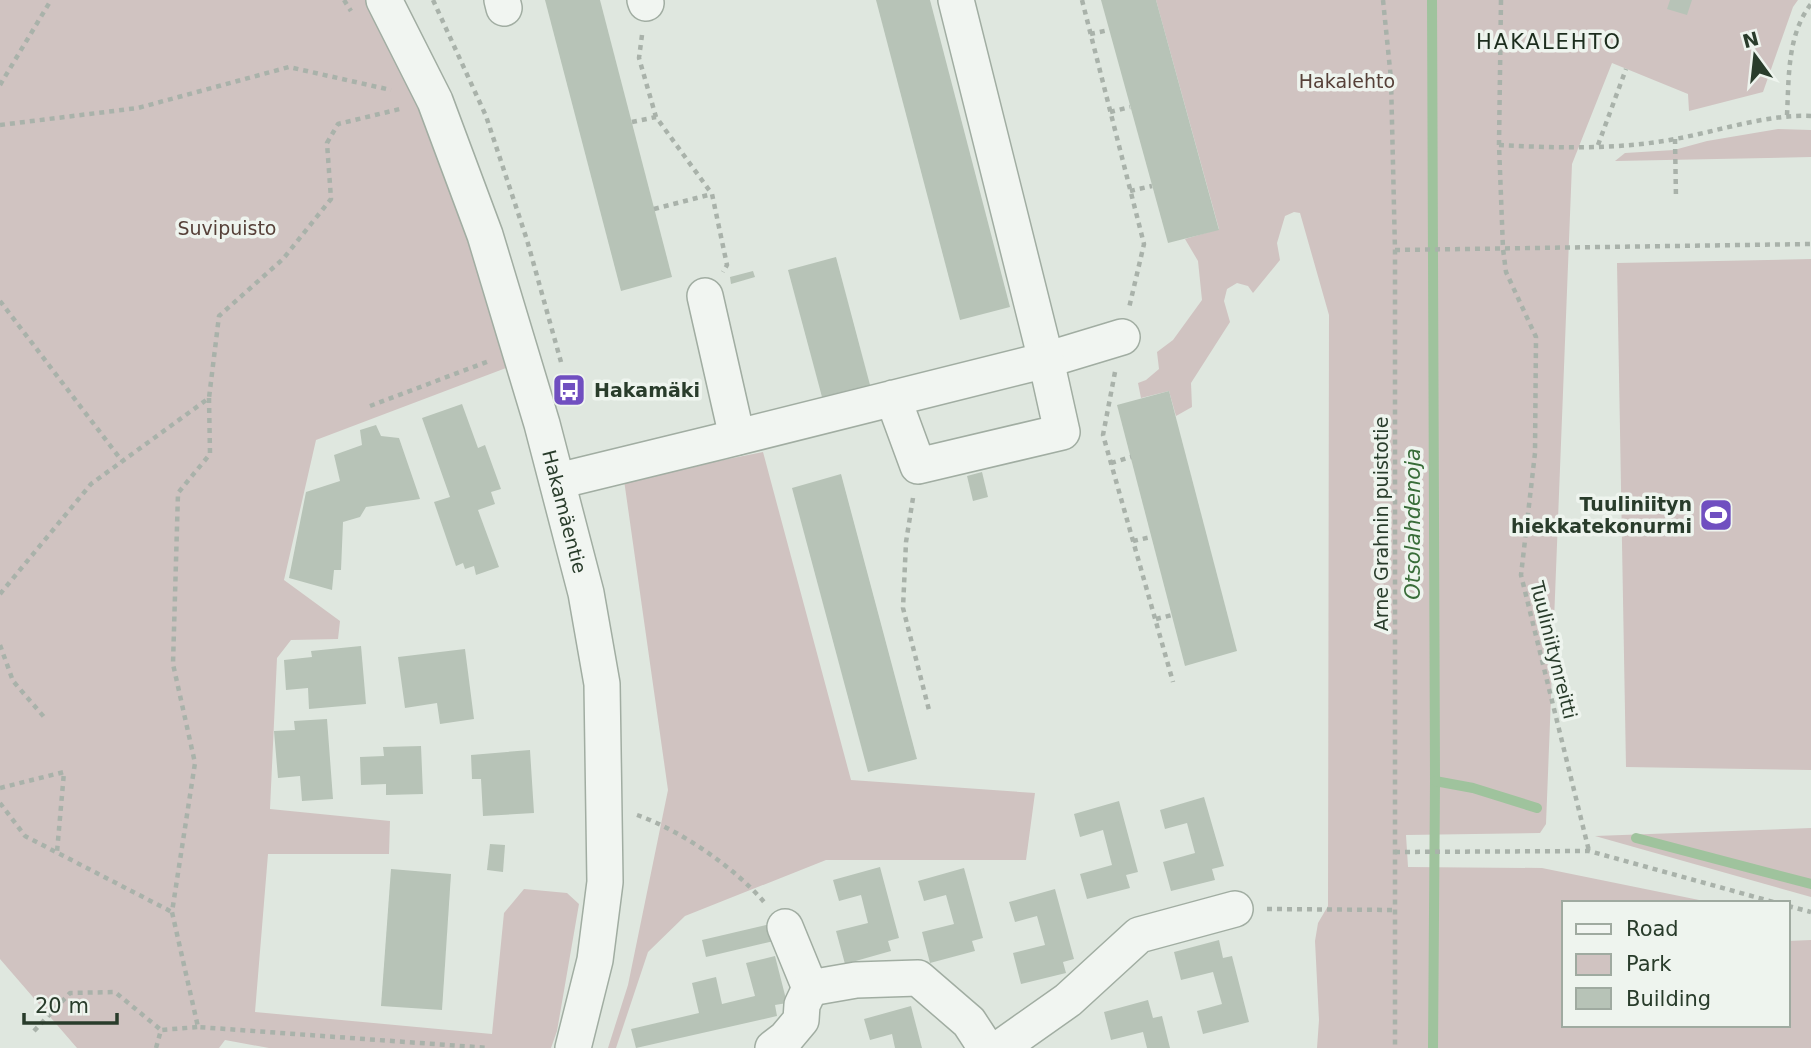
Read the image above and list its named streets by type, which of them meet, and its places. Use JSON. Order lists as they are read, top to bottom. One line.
{"streets":{"street":["Hakamäentie"],"path":["Arne Grahnin puistotie","Tuuliniitynreitti"]},"districts":["HAKALEHTO"],"water":["Otsolahdenoja"],"parks":["Hakalehto","Suvipuisto"],"places":{"bus stop":["Hakamäki"],"sports":["Tuuliniityn hiekkatekonurmi"]},"legend":["Road","Park","Building"],"scale_bar":"20 m","north":"top"}
